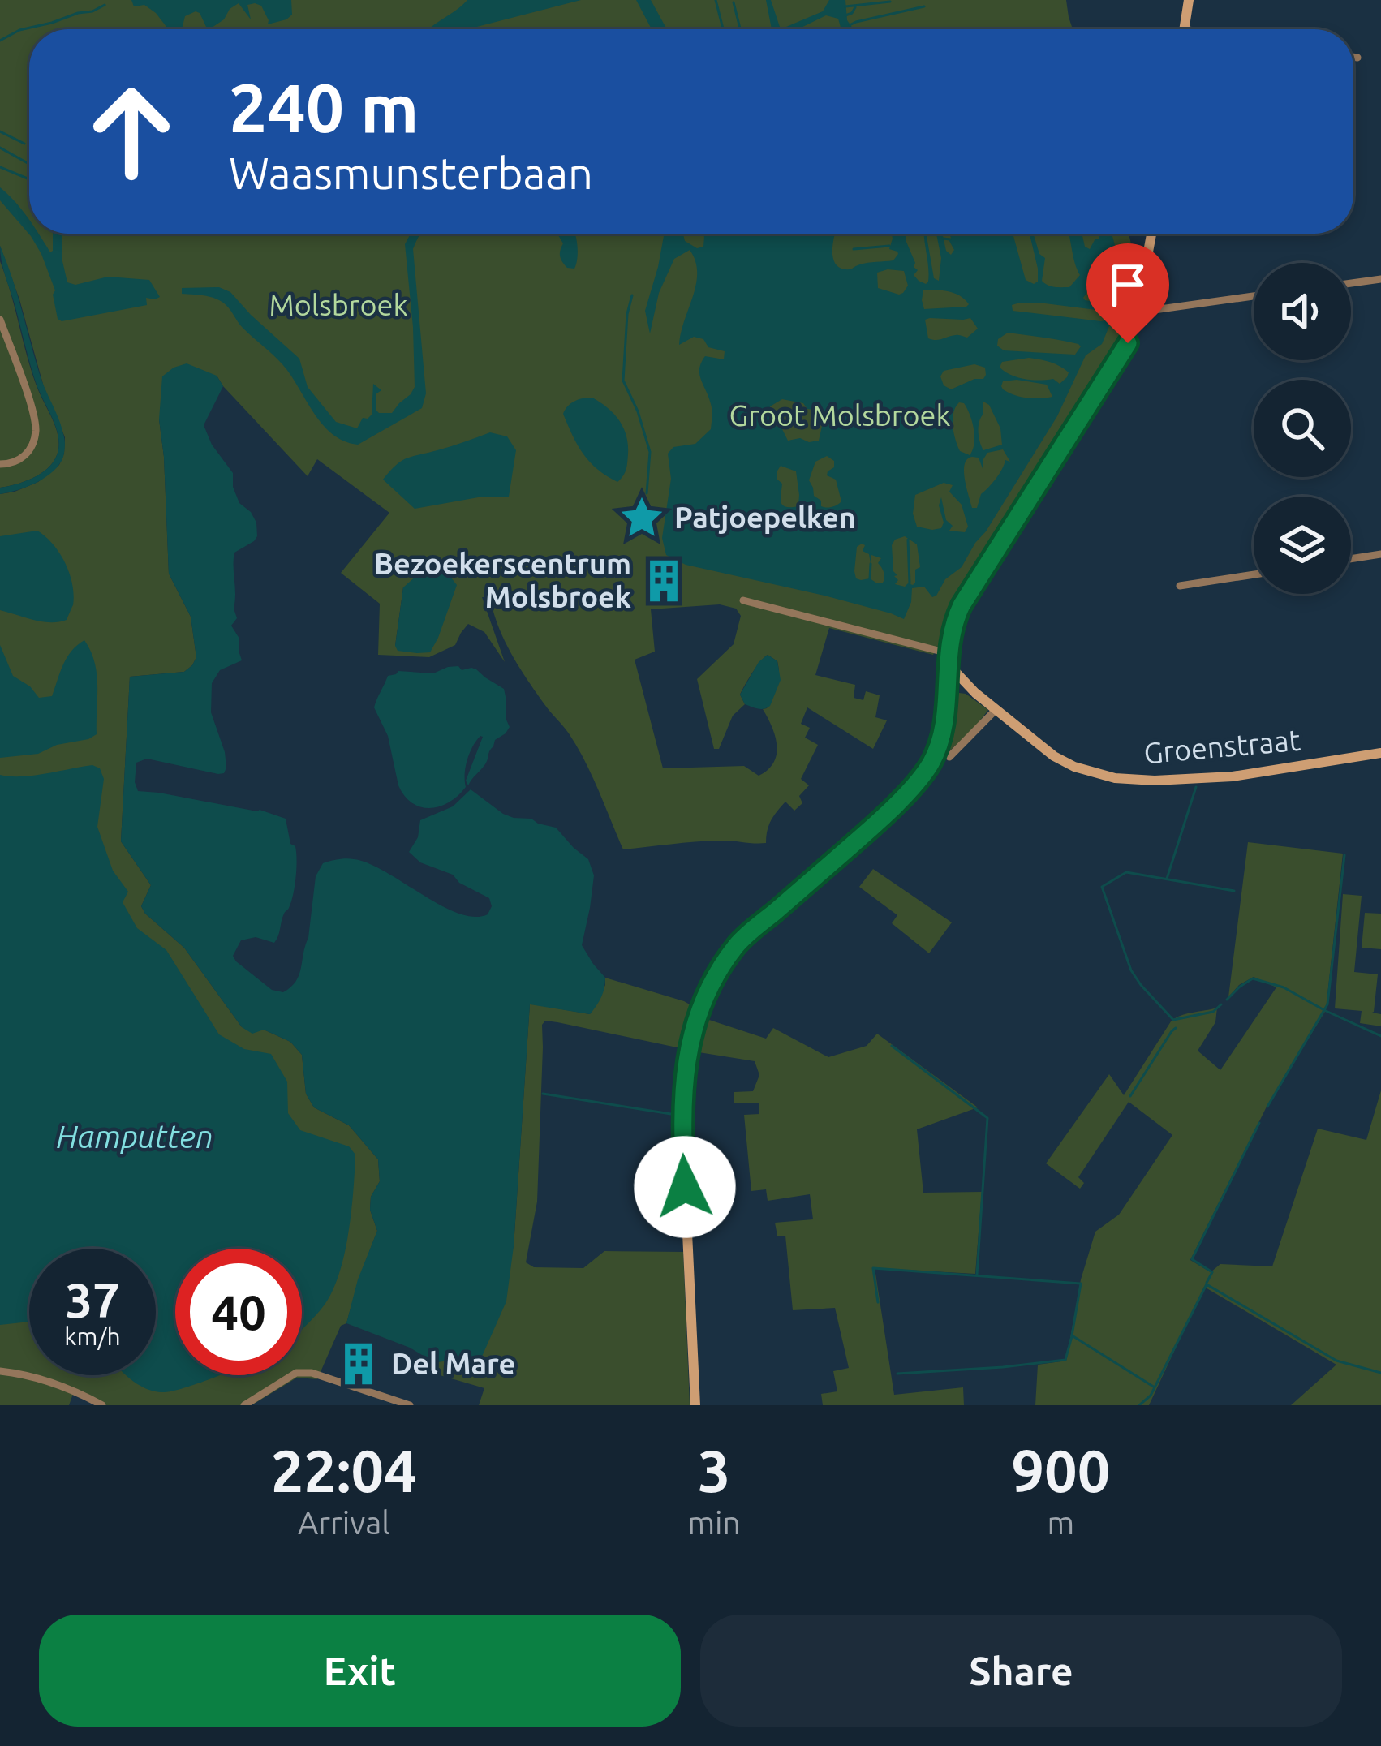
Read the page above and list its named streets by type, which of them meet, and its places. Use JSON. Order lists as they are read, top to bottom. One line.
{"streets":{"street":["Groenstraat"]},"water":["Hamputten"],"parks":["Molsbroek","Groot Molsbroek"],"places":{"place":["Patjoepelken"],"building":["Bezoekerscentrum Molsbroek","Del Mare"]},"page":{"turn":["240 m","Waasmunsterbaan"],"speed":"37 km/h","limit":"40","eta":["22:04","Arrival","3","min","900","m"],"buttons":["Exit","Share"]}}
